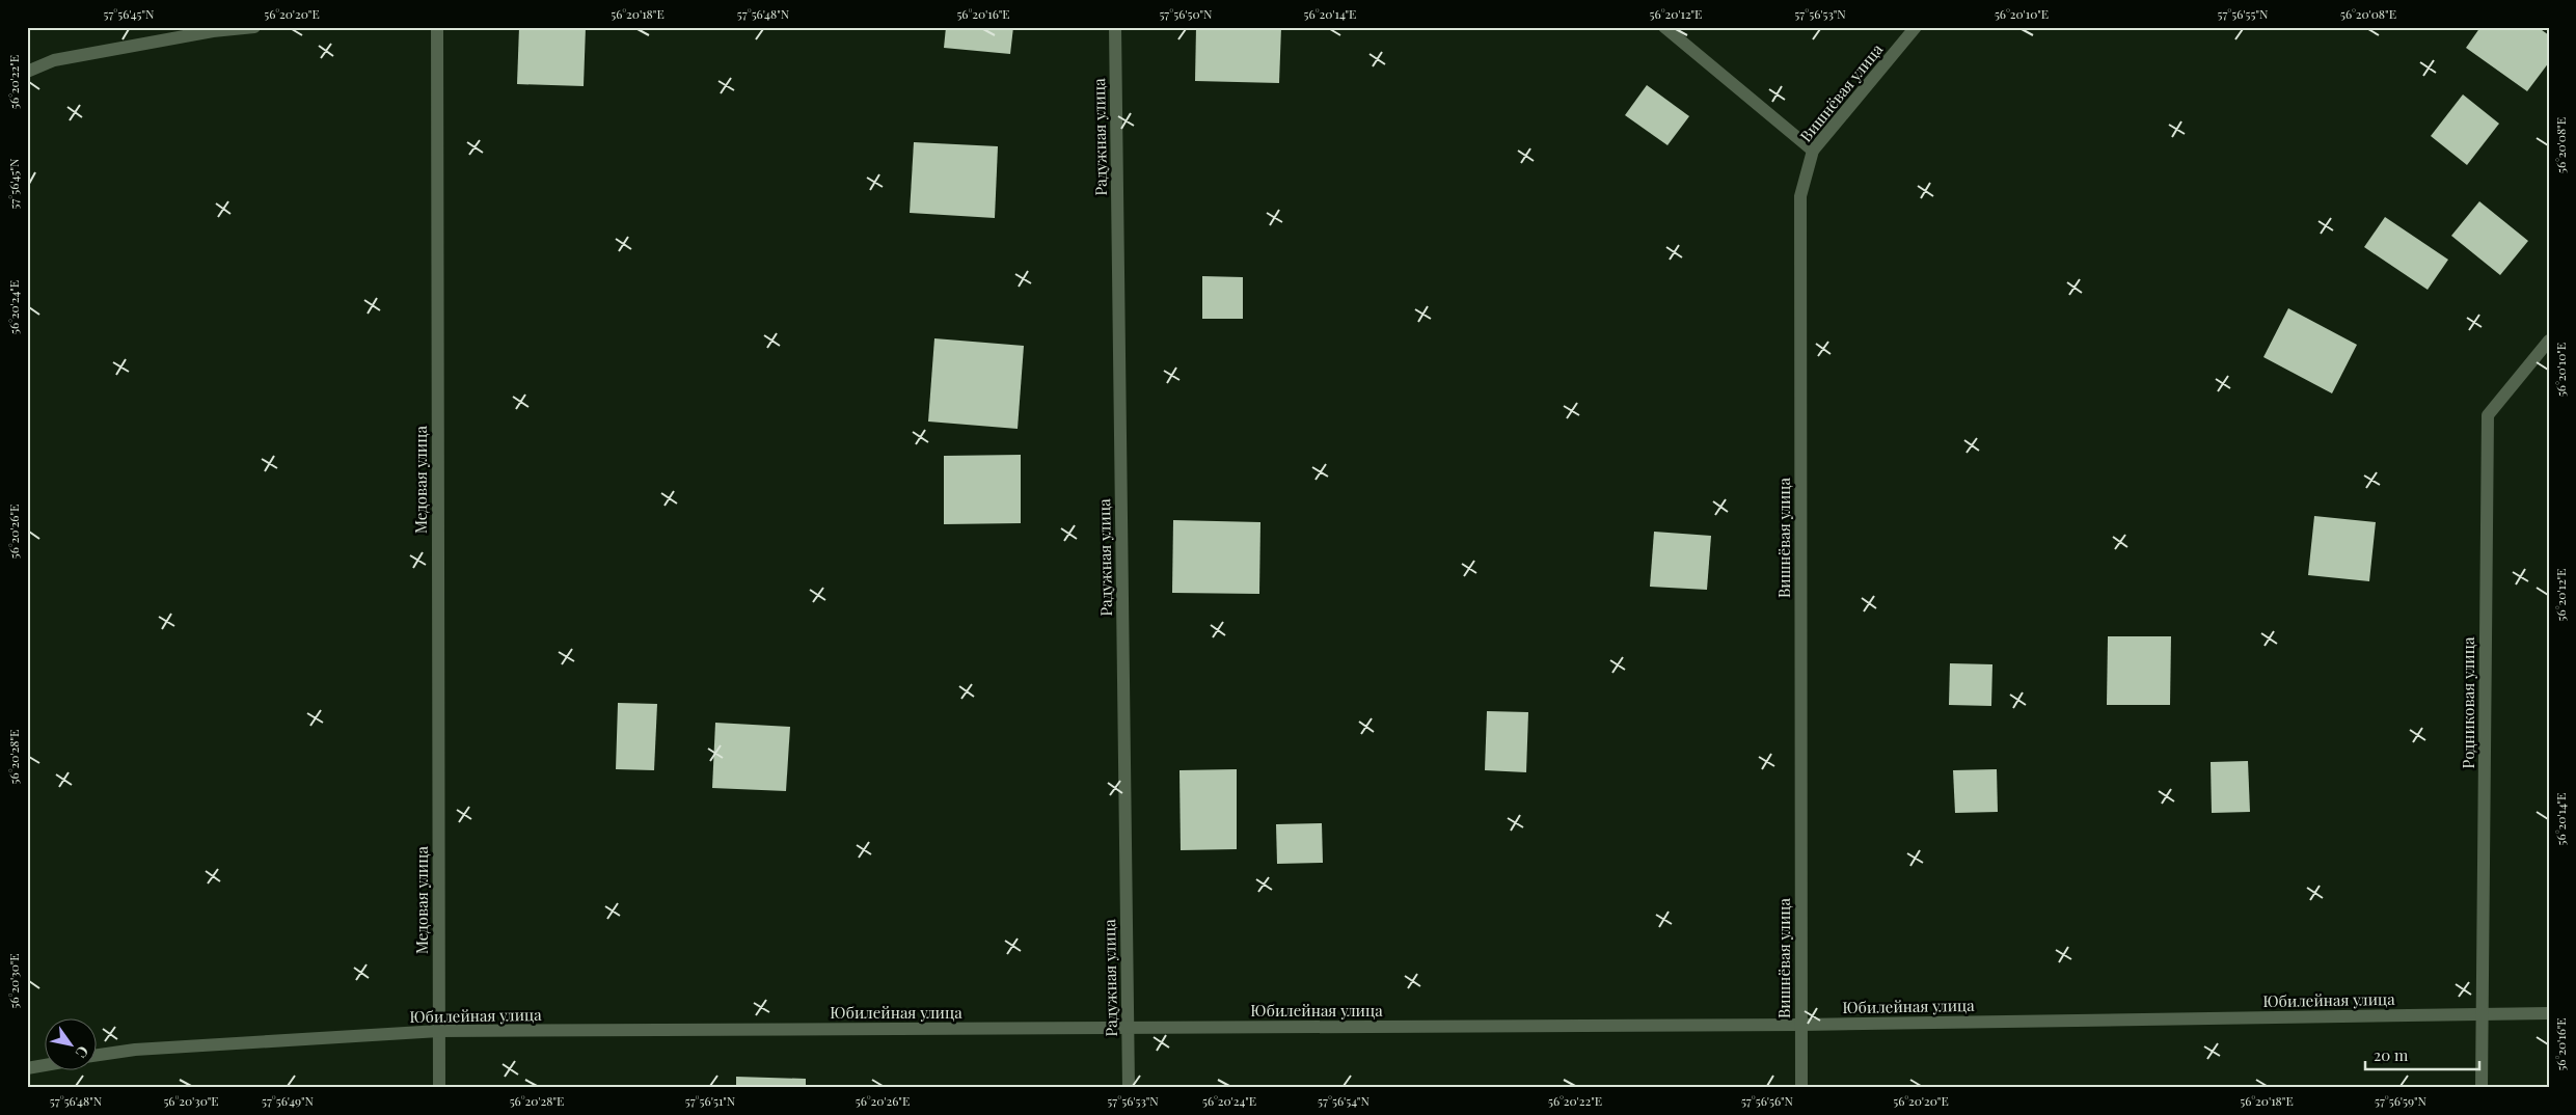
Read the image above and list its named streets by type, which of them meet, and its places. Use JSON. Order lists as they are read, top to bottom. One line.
{"streets":{"street":["Вишнёвая улица","Радужная улица","Медовая улица","Родниковая улица","Юбилейная улица"]},"crossings":[["Вишнёвая улица","Юбилейная улица"],["Радужная улица","Юбилейная улица"],["Медовая улица","Юбилейная улица"],["Родниковая улица","Юбилейная улица"]],"scale_bar":"20 m","north":"bottom right","coordinates":["57°56'45\"N","56°20'20\"E","56°20'18\"E","57°56'48\"N","56°20'16\"E","57°56'50\"N","56°20'14\"E","56°20'12\"E","57°56'53\"N","56°20'10\"E","57°56'55\"N","56°20'08\"E","56°20'22\"E","56°20'24\"E","56°20'26\"E","56°20'28\"E","56°20'30\"E","57°56'49\"N","57°56'51\"N","57°56'54\"N","57°56'56\"N","57°56'59\"N"]}
